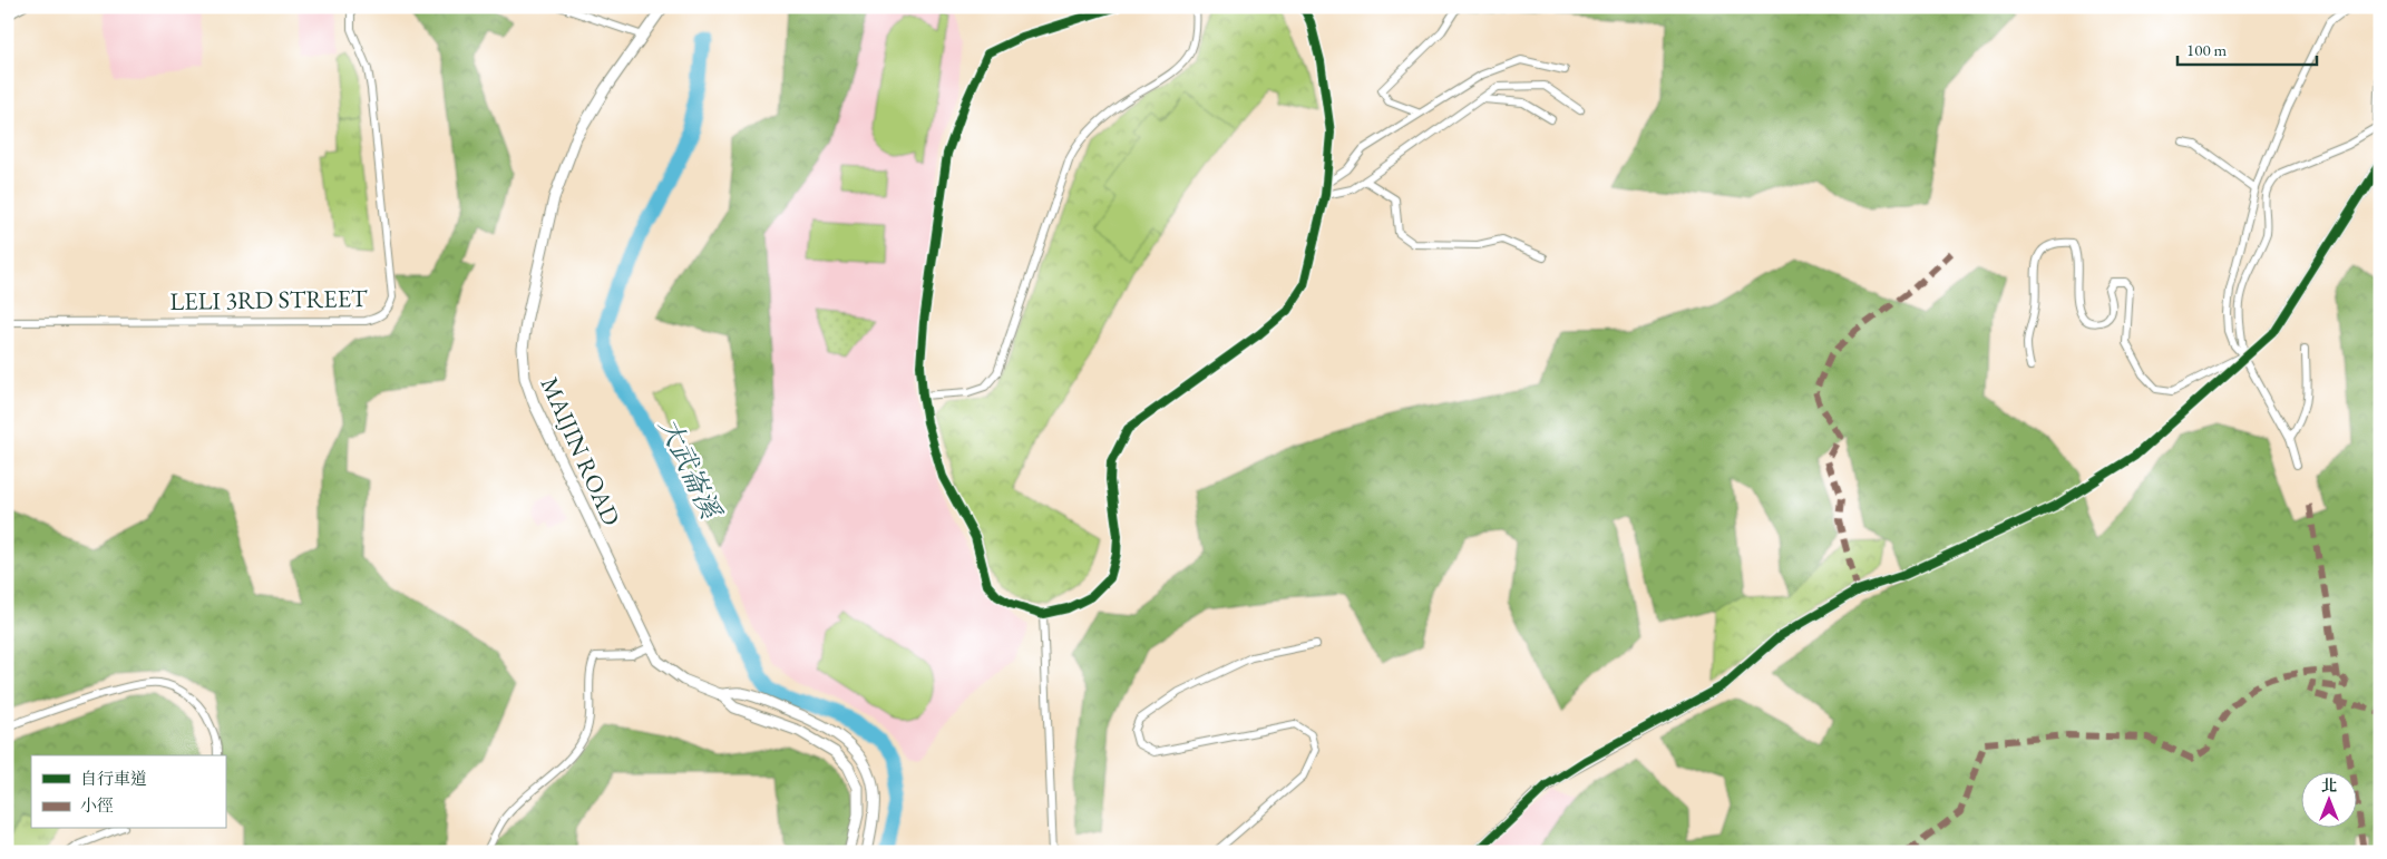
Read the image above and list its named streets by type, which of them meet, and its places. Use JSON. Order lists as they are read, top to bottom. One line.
{"streets":{"street":["LELI 3RD STREET","MAIJIN ROAD"]},"water":["大武崙溪"],"legend":["自行車道","小徑"],"scale_bar":"100 m","north":"top"}
